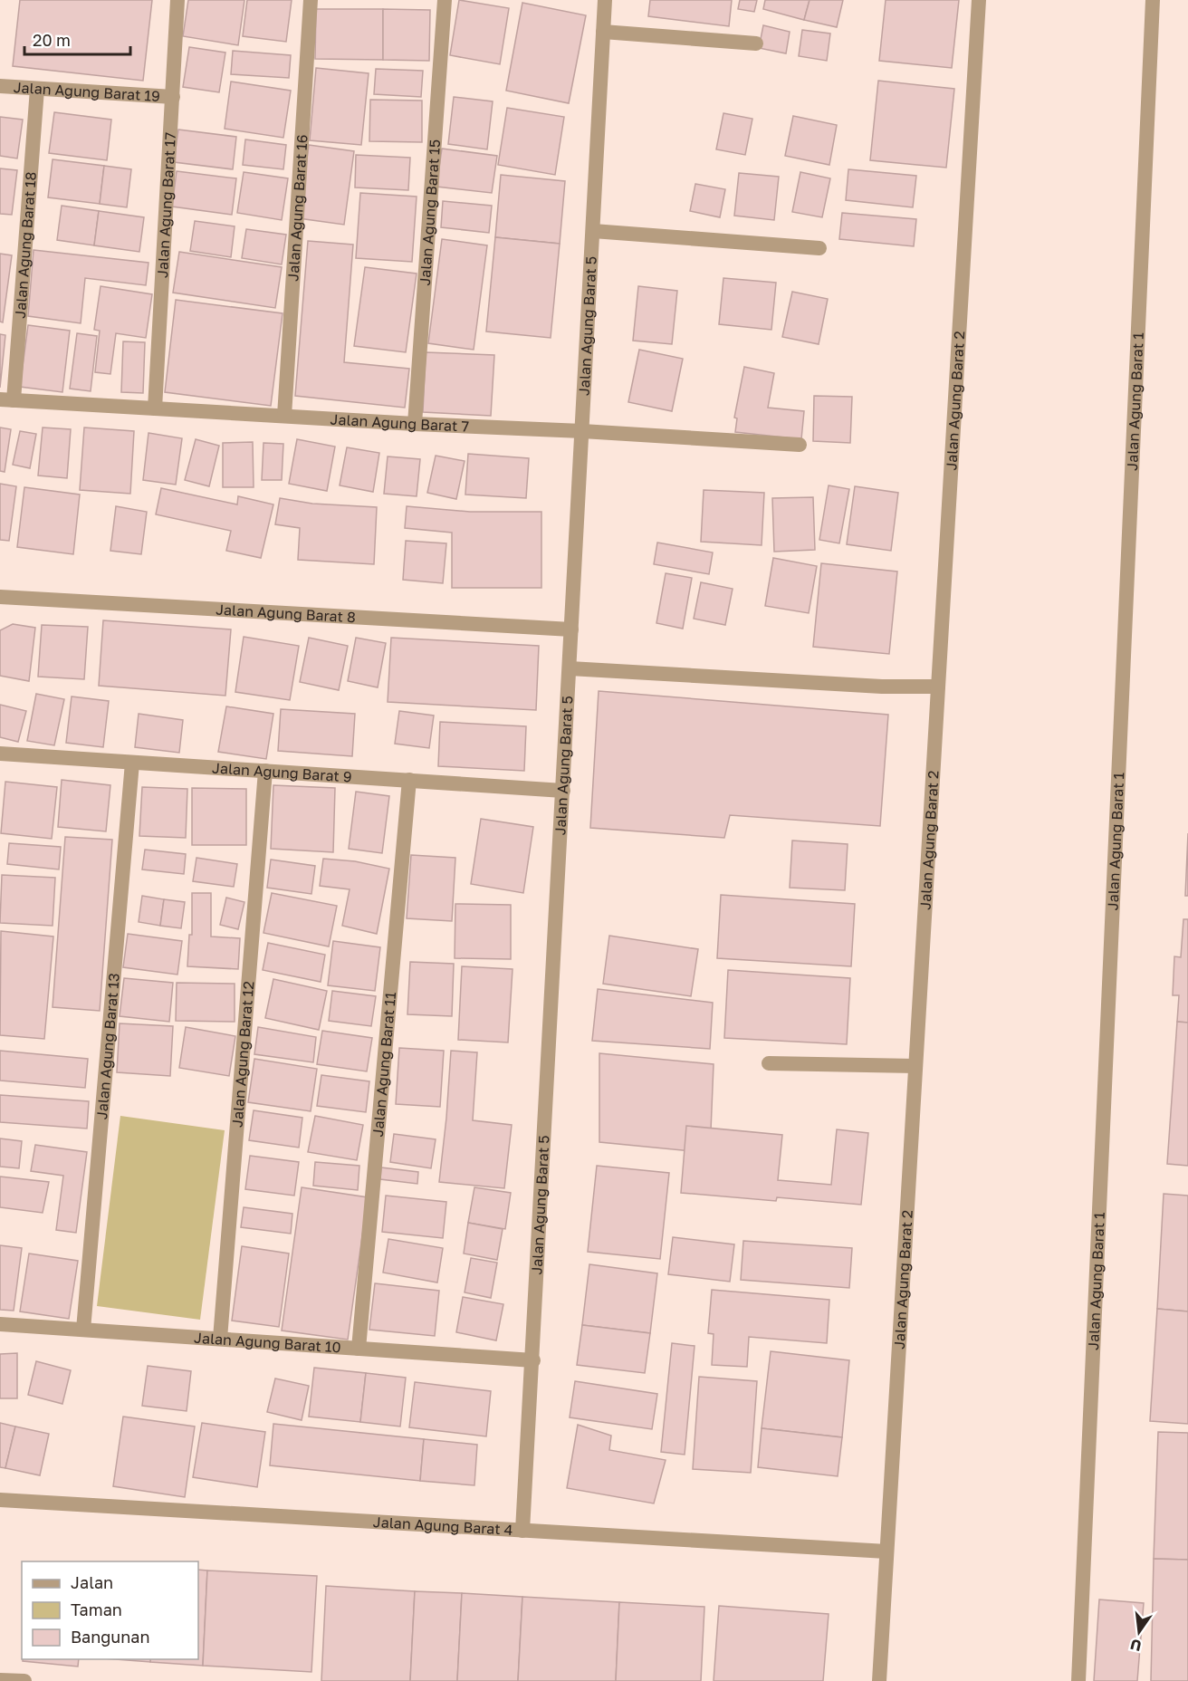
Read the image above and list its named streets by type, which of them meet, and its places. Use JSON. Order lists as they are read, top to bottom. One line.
{"streets":{"street":["Jalan Agung Barat 19","Jalan Agung Barat 17","Jalan Agung Barat 16","Jalan Agung Barat 15","Jalan Agung Barat 18","Jalan Agung Barat 5","Jalan Agung Barat 1","Jalan Agung Barat 2","Jalan Agung Barat 7","Jalan Agung Barat 8","Jalan Agung Barat 9","Jalan Agung Barat 13","Jalan Agung Barat 12","Jalan Agung Barat 11","Jalan Agung Barat 10","Jalan Agung Barat 4"]},"crossings":[["Jalan Agung Barat 19","Jalan Agung Barat 17"],["Jalan Agung Barat 19","Jalan Agung Barat 18"],["Jalan Agung Barat 17","Jalan Agung Barat 7"],["Jalan Agung Barat 16","Jalan Agung Barat 7"],["Jalan Agung Barat 15","Jalan Agung Barat 7"],["Jalan Agung Barat 18","Jalan Agung Barat 7"],["Jalan Agung Barat 5","Jalan Agung Barat 7"],["Jalan Agung Barat 5","Jalan Agung Barat 8"],["Jalan Agung Barat 5","Jalan Agung Barat 9"],["Jalan Agung Barat 5","Jalan Agung Barat 10"],["Jalan Agung Barat 5","Jalan Agung Barat 4"],["Jalan Agung Barat 2","Jalan Agung Barat 4"],["Jalan Agung Barat 9","Jalan Agung Barat 13"],["Jalan Agung Barat 9","Jalan Agung Barat 12"],["Jalan Agung Barat 9","Jalan Agung Barat 11"],["Jalan Agung Barat 13","Jalan Agung Barat 10"],["Jalan Agung Barat 12","Jalan Agung Barat 10"],["Jalan Agung Barat 11","Jalan Agung Barat 10"]],"legend":["Jalan","Taman","Bangunan"],"scale_bar":"20 m","north":"bottom"}
